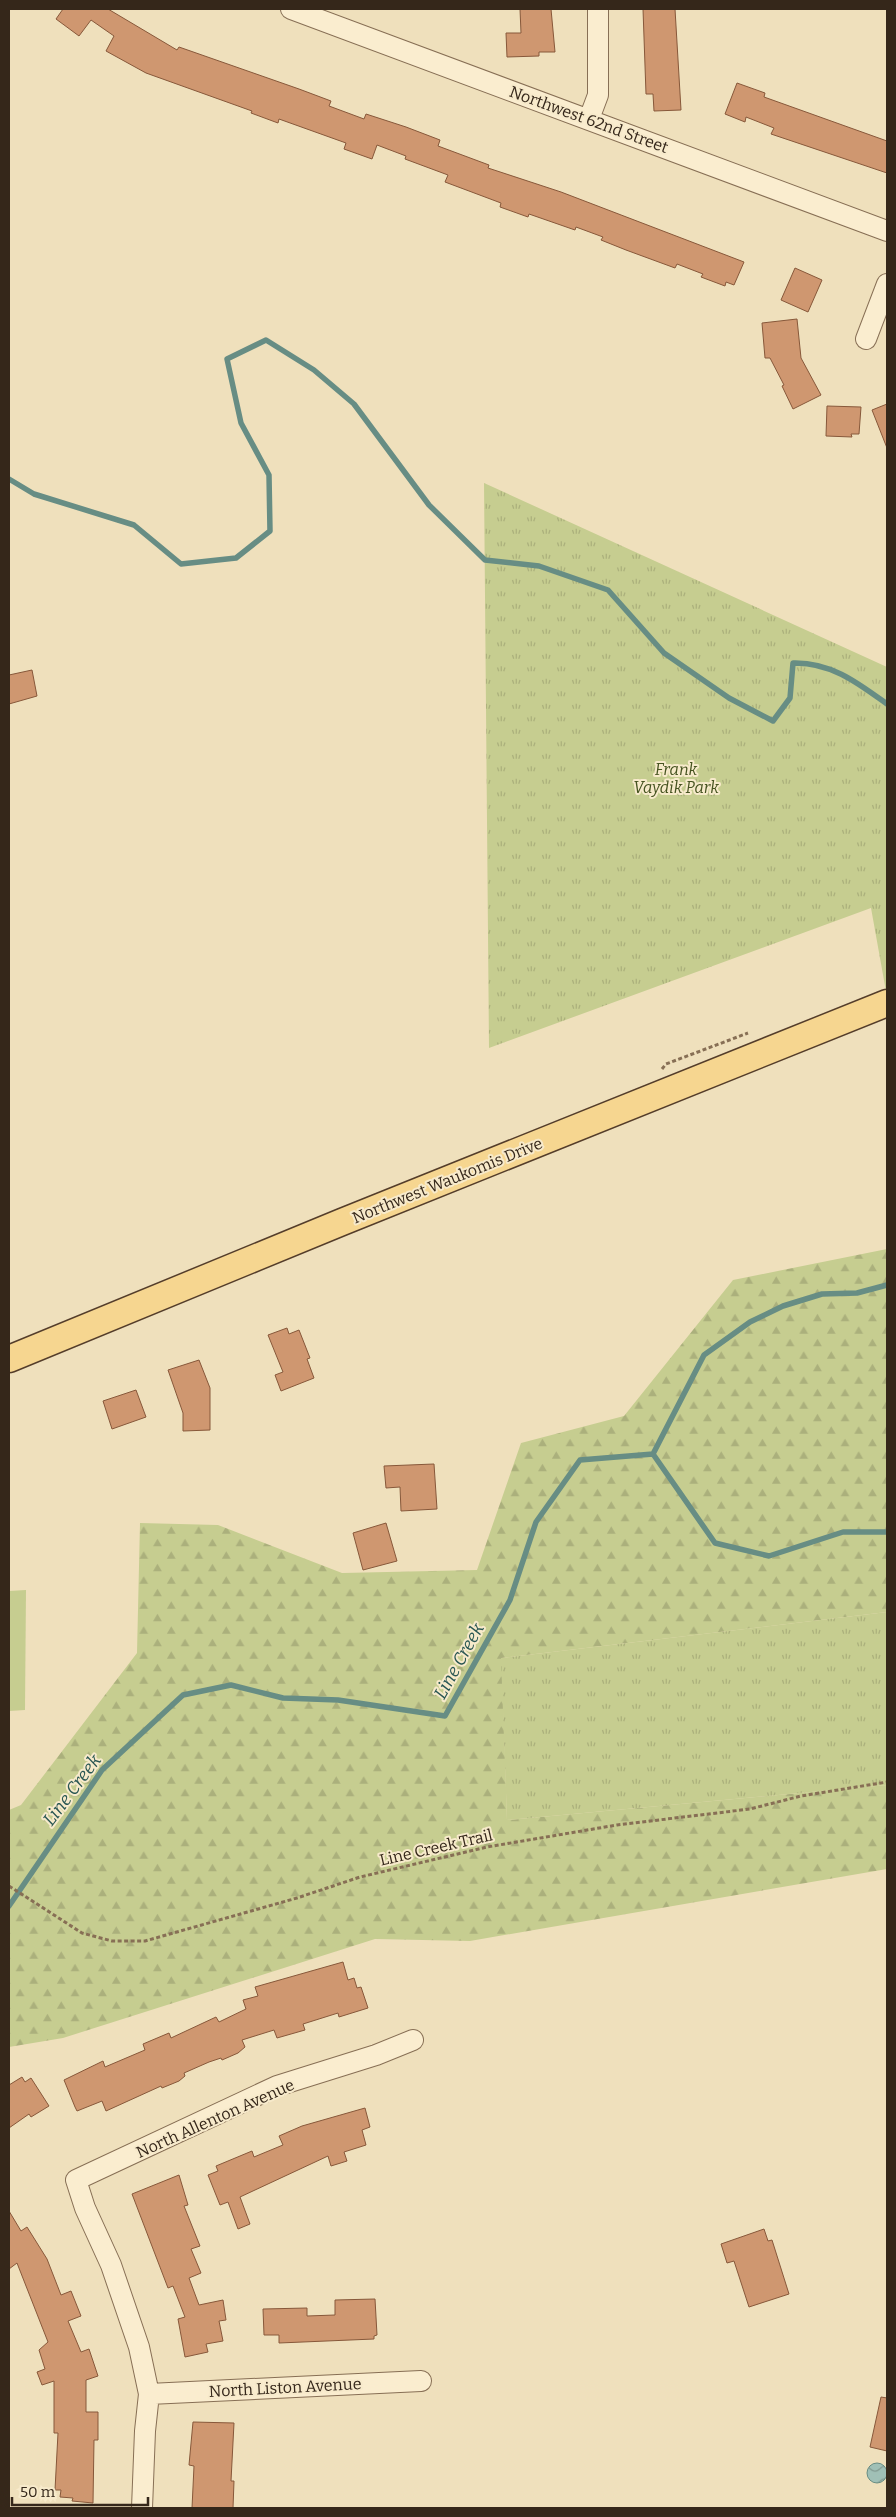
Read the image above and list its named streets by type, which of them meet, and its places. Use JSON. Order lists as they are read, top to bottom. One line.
{"streets":{"main road":["Northwest Waukomis Drive"],"street":["Northwest 62nd Street","North Allenton Avenue","North Liston Avenue"],"path":["Line Creek Trail"]},"crossings":[["North Allenton Avenue","North Liston Avenue"]],"water":["Line Creek"],"parks":["Frank Vaydik Park"],"scale_bar":"50 m"}
